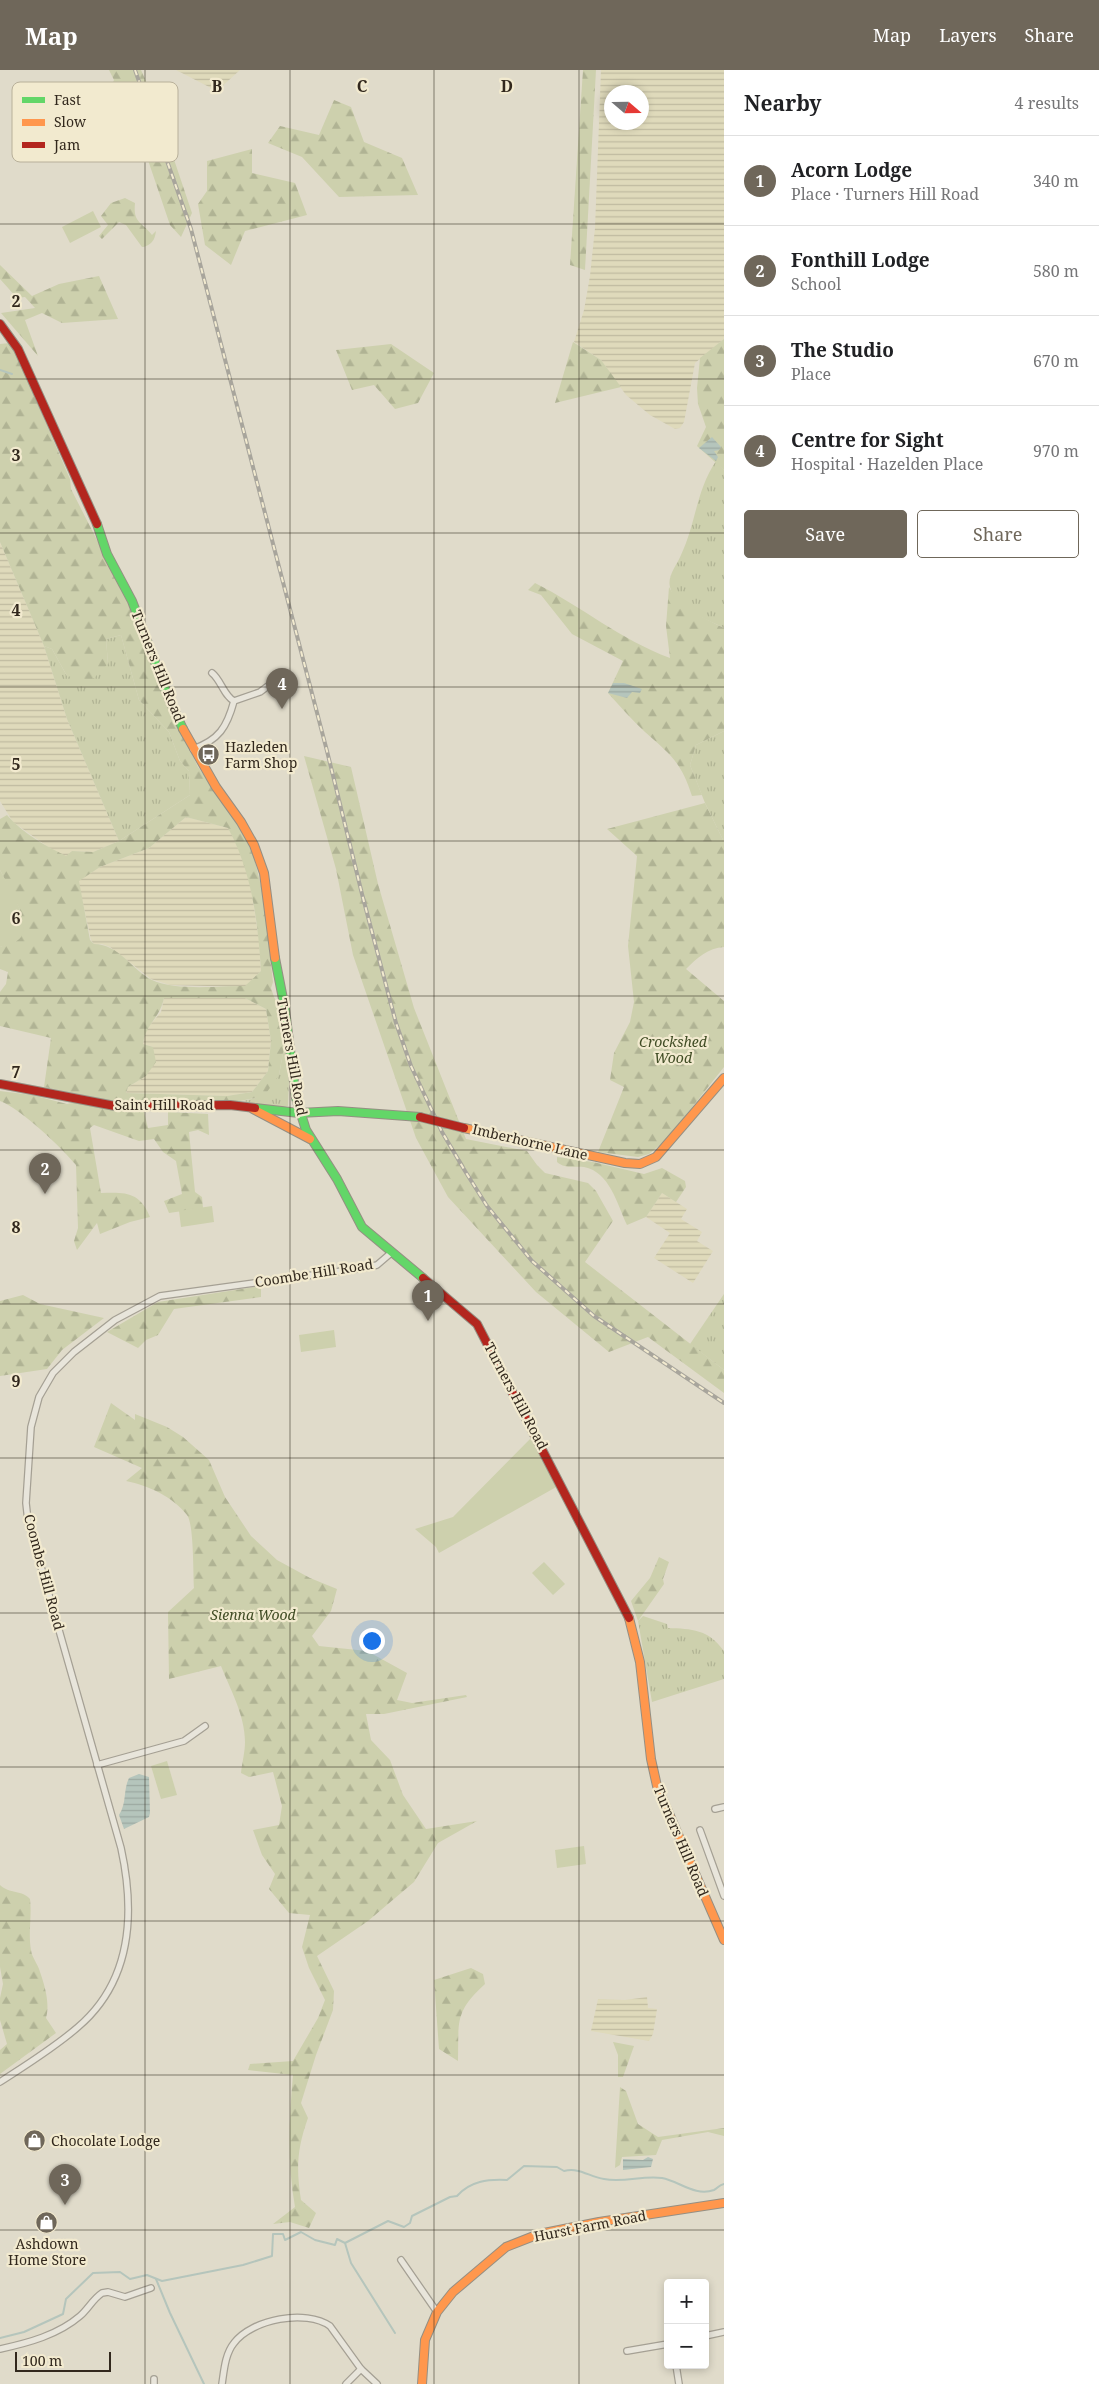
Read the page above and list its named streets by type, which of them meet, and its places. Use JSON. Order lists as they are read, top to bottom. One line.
{"streets":{"main road":["Turners Hill Road","Saint Hill Road","Imberhorne Lane","Hurst Farm Road"],"street":["Coombe Hill Road"]},"crossings":[["Turners Hill Road","Saint Hill Road"],["Turners Hill Road","Imberhorne Lane"],["Turners Hill Road","Coombe Hill Road"],["Saint Hill Road","Imberhorne Lane"]],"parks":["Crockshed Wood","Sienna Wood"],"places":{"bus stop":["Hazleden Farm Shop"],"shop":["Chocolate Lodge","Ashdown Home Store"]},"legend":["Fast","Slow","Jam"],"scale_bar":"100 m","north":"right","page":{"header":"Map","nav":["Map","Layers","Share"],"heading":["Nearby","4 results"],"list":[{"mark":"1","name":"Acorn Lodge","note":"Place · Turners Hill Road","value":"340 m"},{"mark":"2","name":"Fonthill Lodge","note":"School","value":"580 m"},{"mark":"3","name":"The Studio","note":"Place","value":"670 m"},{"mark":"4","name":"Centre for Sight","note":"Hospital · Hazelden Place","value":"970 m"}],"buttons":["Save","Share"],"pins":["4","2","1","3"],"map_buttons":["+","−"],"scale":"100 m"},"grid":{"columns":["B","C","D"],"rows":["2","3","4","5","6","7","8","9"]}}
